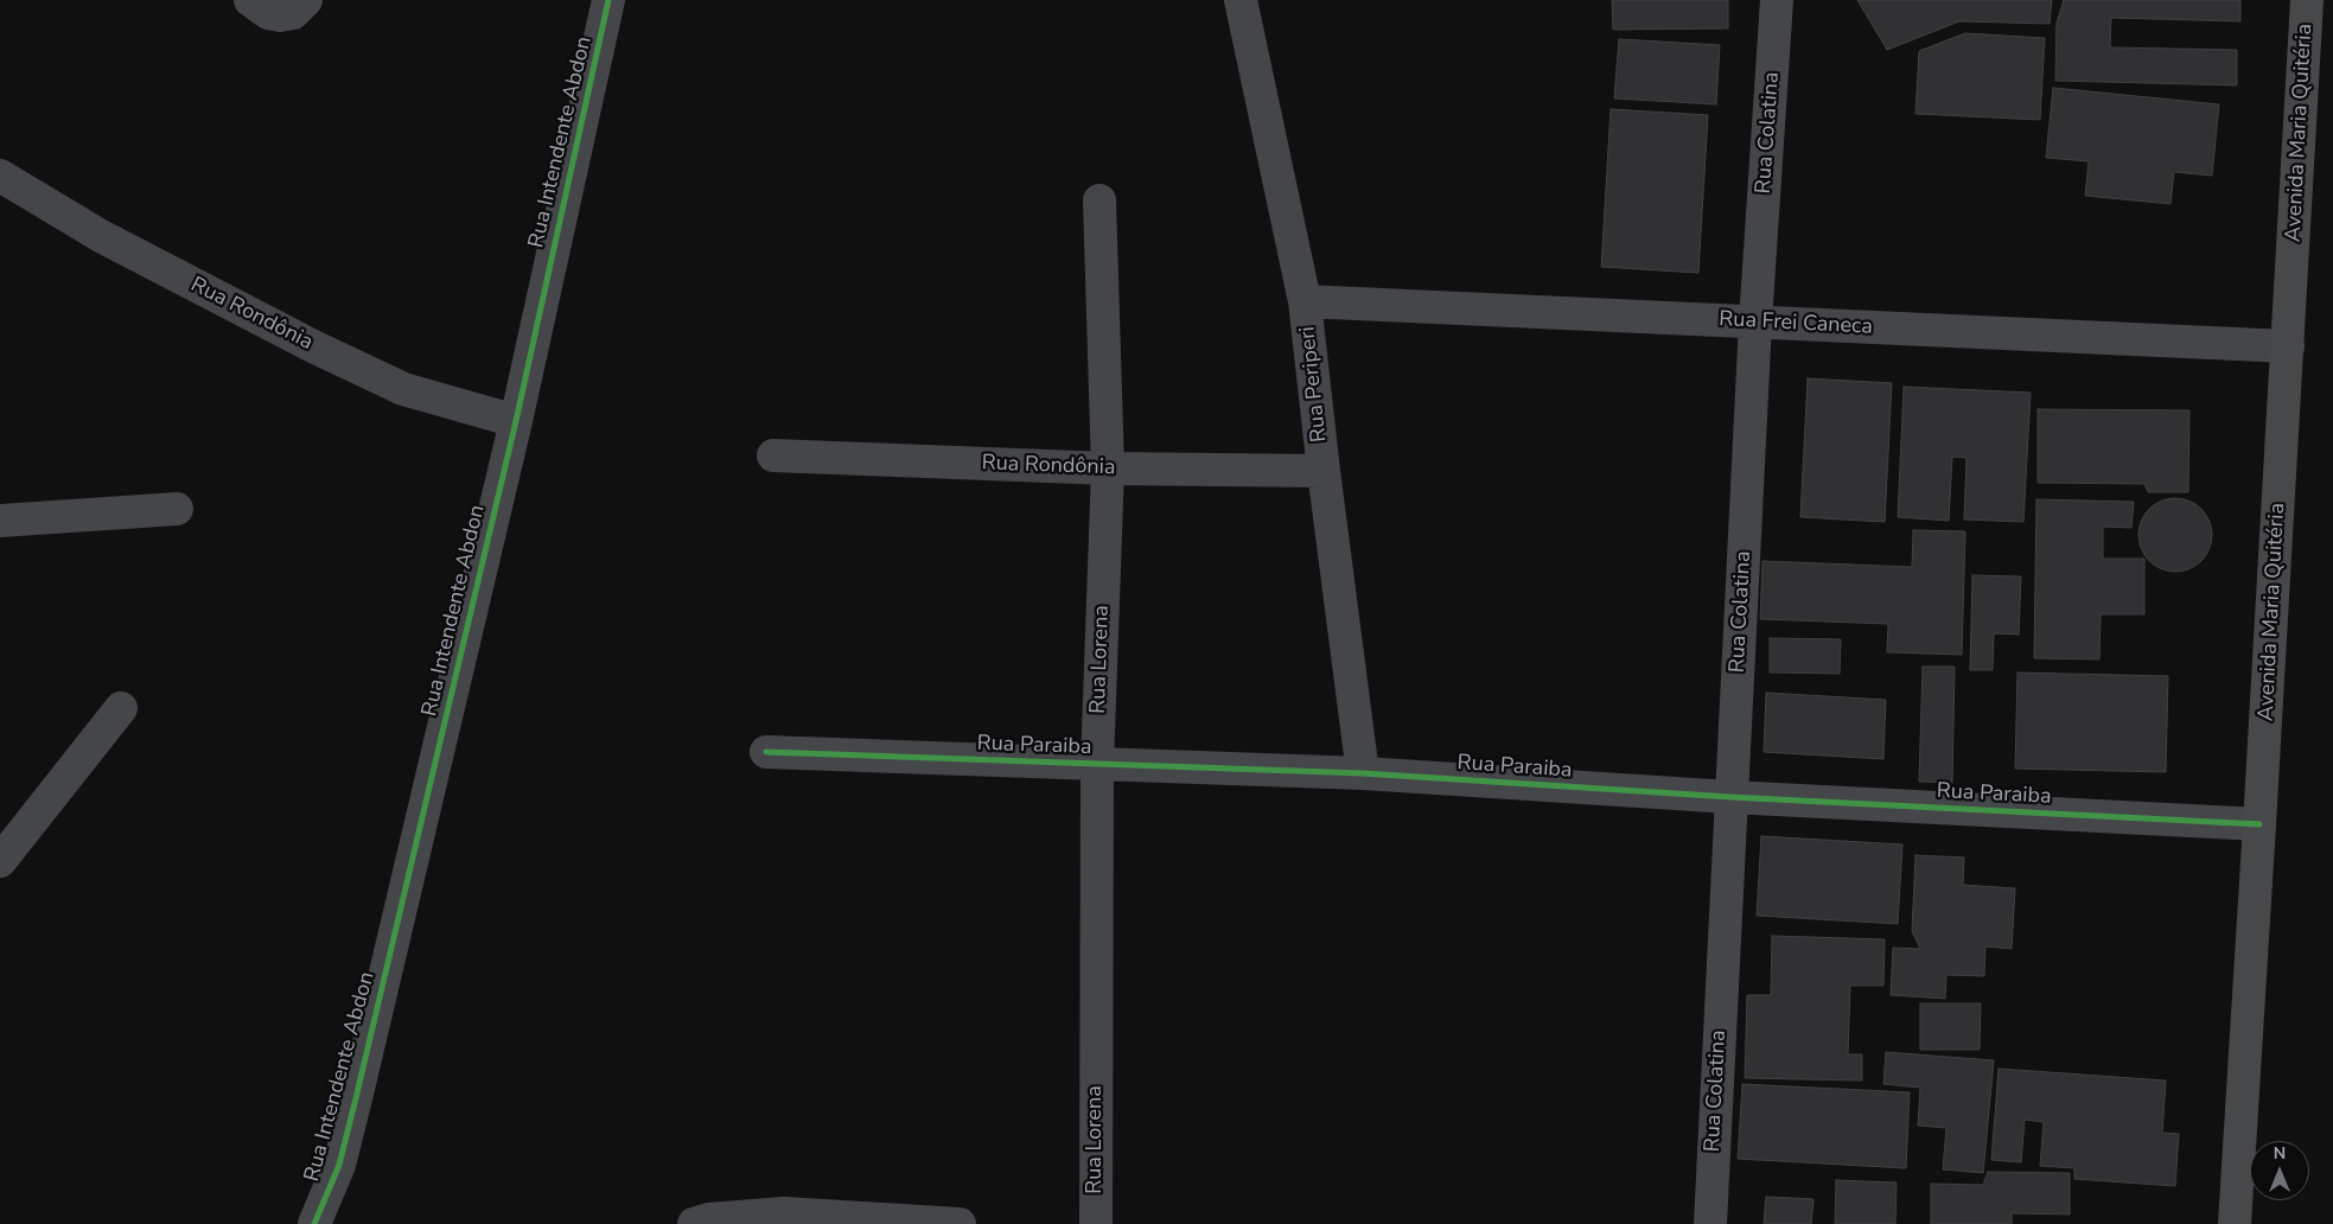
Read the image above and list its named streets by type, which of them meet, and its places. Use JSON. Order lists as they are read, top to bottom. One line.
{"streets":{"main road":["Avenida Maria Quitéria"],"street":["Rua Colatina","Rua Intendente Abdon","Rua Rondônia","Rua Frei Caneca","Rua Periperi","Rua Lorena","Rua Paraiba"]},"crossings":[["Rua Colatina","Rua Frei Caneca"],["Rua Colatina","Rua Paraiba"],["Avenida Maria Quitéria","Rua Frei Caneca"],["Avenida Maria Quitéria","Rua Paraiba"],["Rua Intendente Abdon","Rua Rondônia"],["Rua Rondônia","Rua Periperi"],["Rua Rondônia","Rua Lorena"],["Rua Frei Caneca","Rua Periperi"],["Rua Periperi","Rua Paraiba"],["Rua Lorena","Rua Paraiba"]],"north":"top"}
